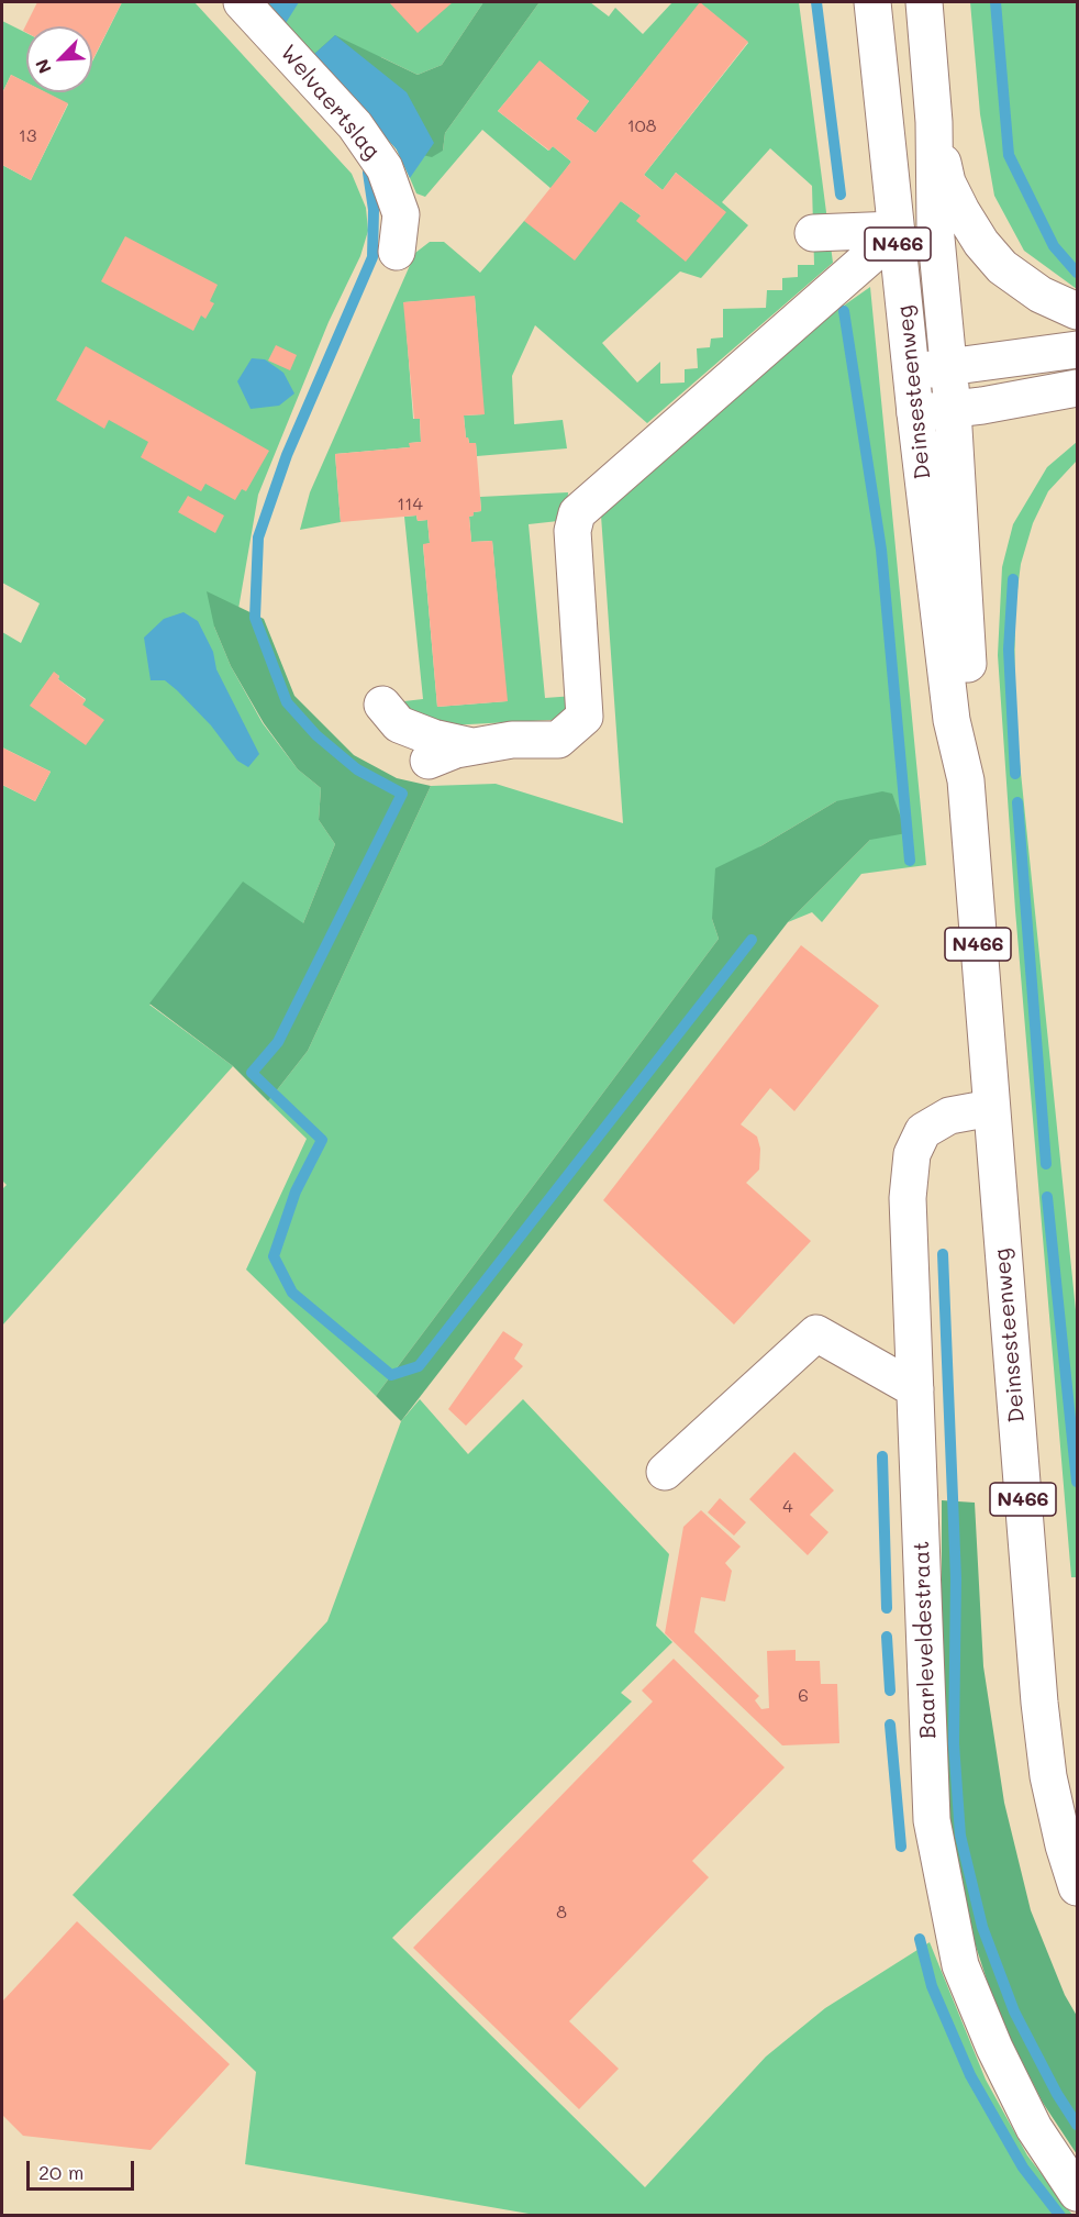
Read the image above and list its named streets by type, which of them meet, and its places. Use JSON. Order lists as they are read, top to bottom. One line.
{"streets":{"main road":["Welvaertslag","N466","Deinsesteenweg","Baarleveldestraat"]},"crossings":[["Deinsesteenweg","Baarleveldestraat"]],"house_numbers":["108","13","114","4","6","8"],"scale_bar":"20 m","north":"bottom left"}
